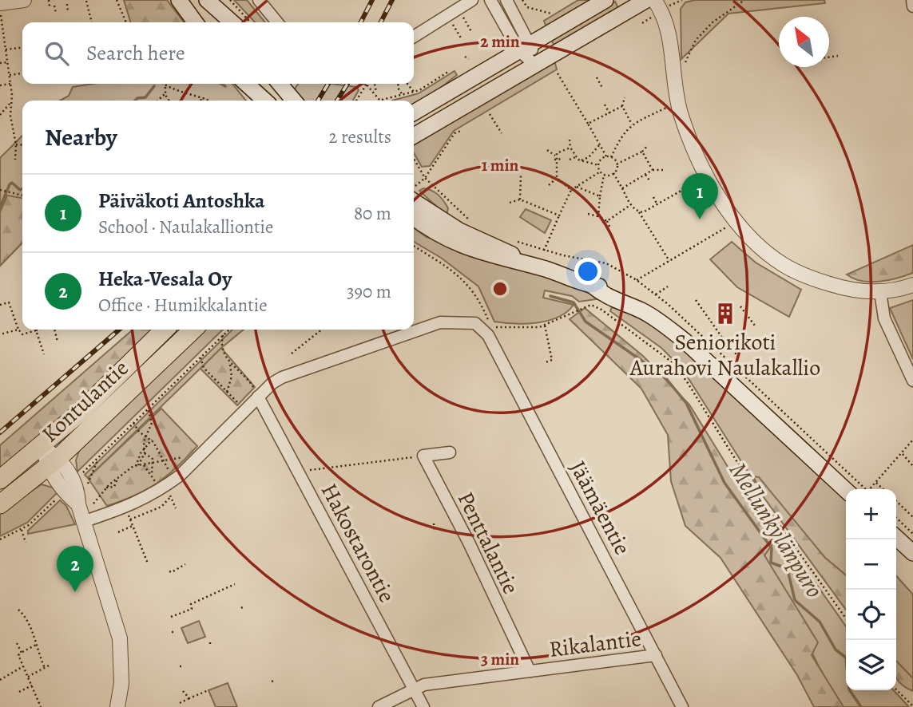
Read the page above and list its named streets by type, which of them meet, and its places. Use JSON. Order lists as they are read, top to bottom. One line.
{"streets":{"main road":["Kontulantie"],"street":["Jäämäentie","Hakostarontie","Penttalantie","Rikalantie"]},"crossings":[["Jäämäentie","Rikalantie"],["Hakostarontie","Rikalantie"],["Penttalantie","Rikalantie"]],"water":["Mellunkylänpuro"],"places":{"building":["Seniorikoti Aurahovi Naulakallio"]},"north":"top left","page":{"search":"Search here","heading":["Nearby","2 results"],"pins":["1","2"],"list":[{"mark":"1","name":"Päiväkoti Antoshka","note":"School · Naulakalliontie","value":"80 m"},{"mark":"2","name":"Heka-Vesala Oy","note":"Office · Humikkalantie","value":"390 m"}],"map_buttons":["+","−"]},"rings":["2 min","1 min","3 min"]}
